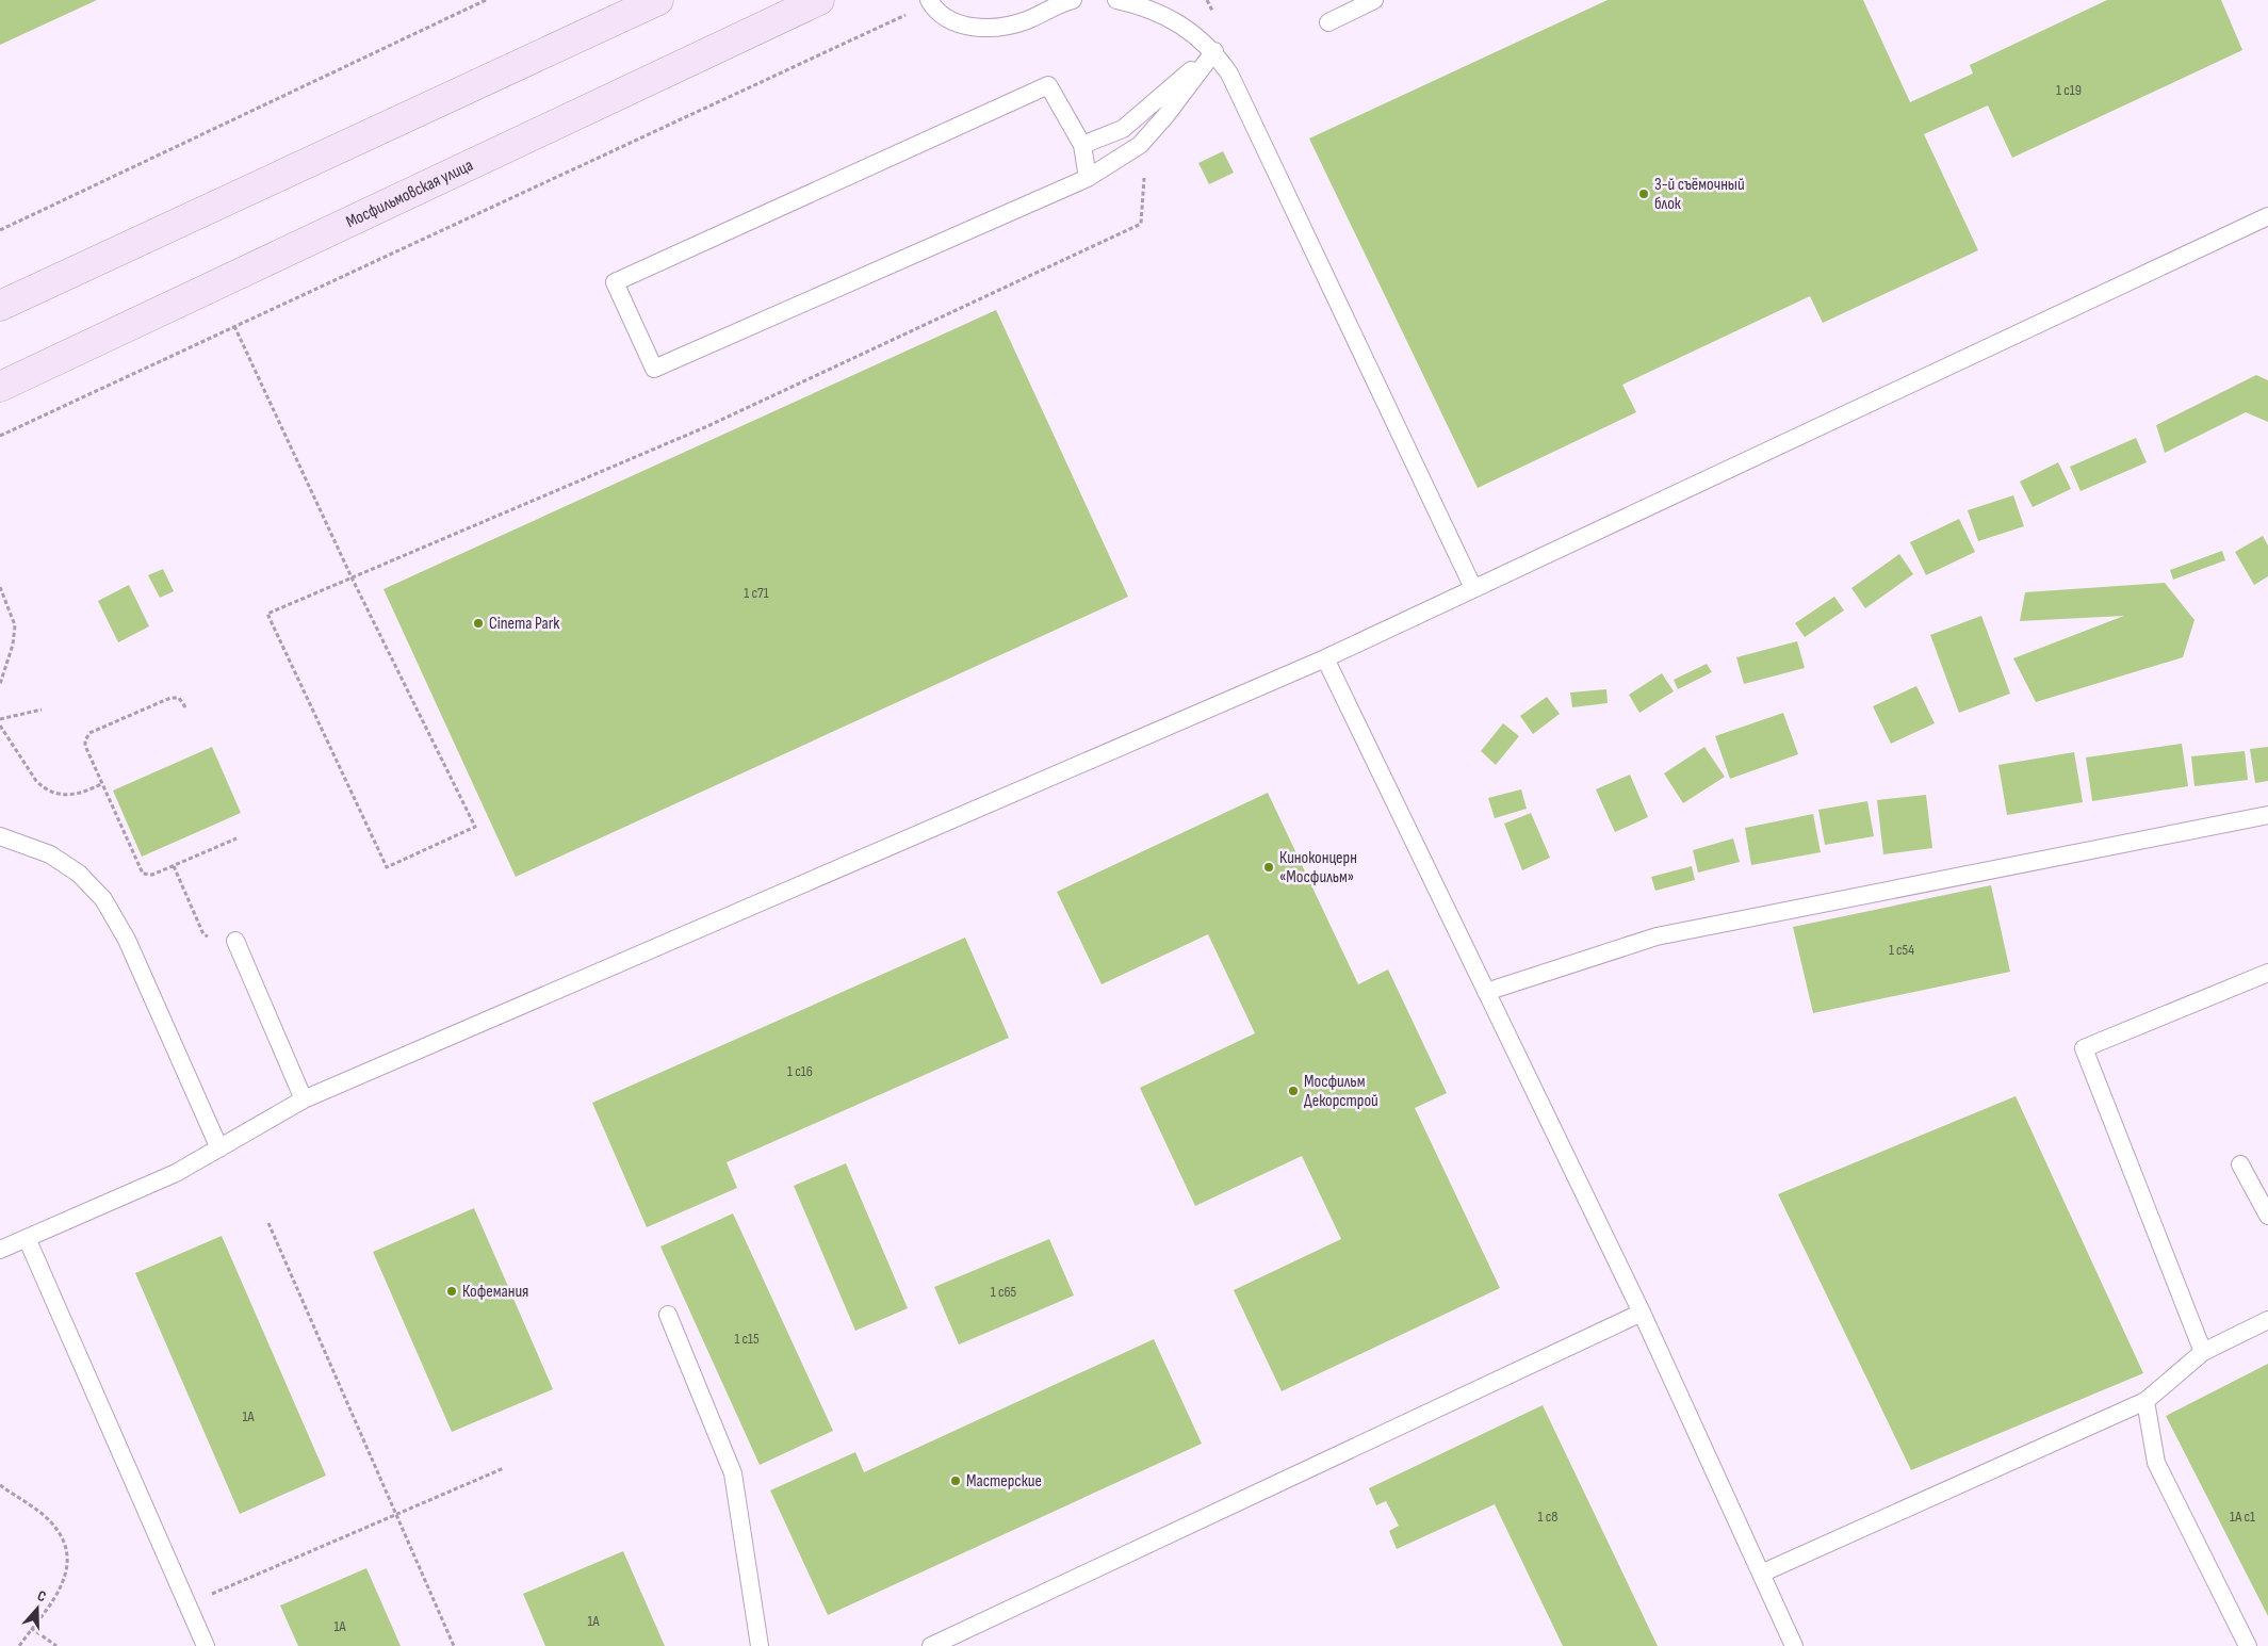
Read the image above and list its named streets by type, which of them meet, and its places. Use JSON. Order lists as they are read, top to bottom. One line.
{"streets":{"main road":["Мосфильмовская улица"]},"places":["3-й съёмочный блок","Cinema Park","Киноконцерн «Мосфильм»","Мосфильм Декорстрой","Кофемания","Мастерские"],"house_numbers":["1 с19","1 с71","1 с54","1 с16","1 с65","1 с15","1А","1 с8","1А с1","1А","1А"],"north":"top"}
